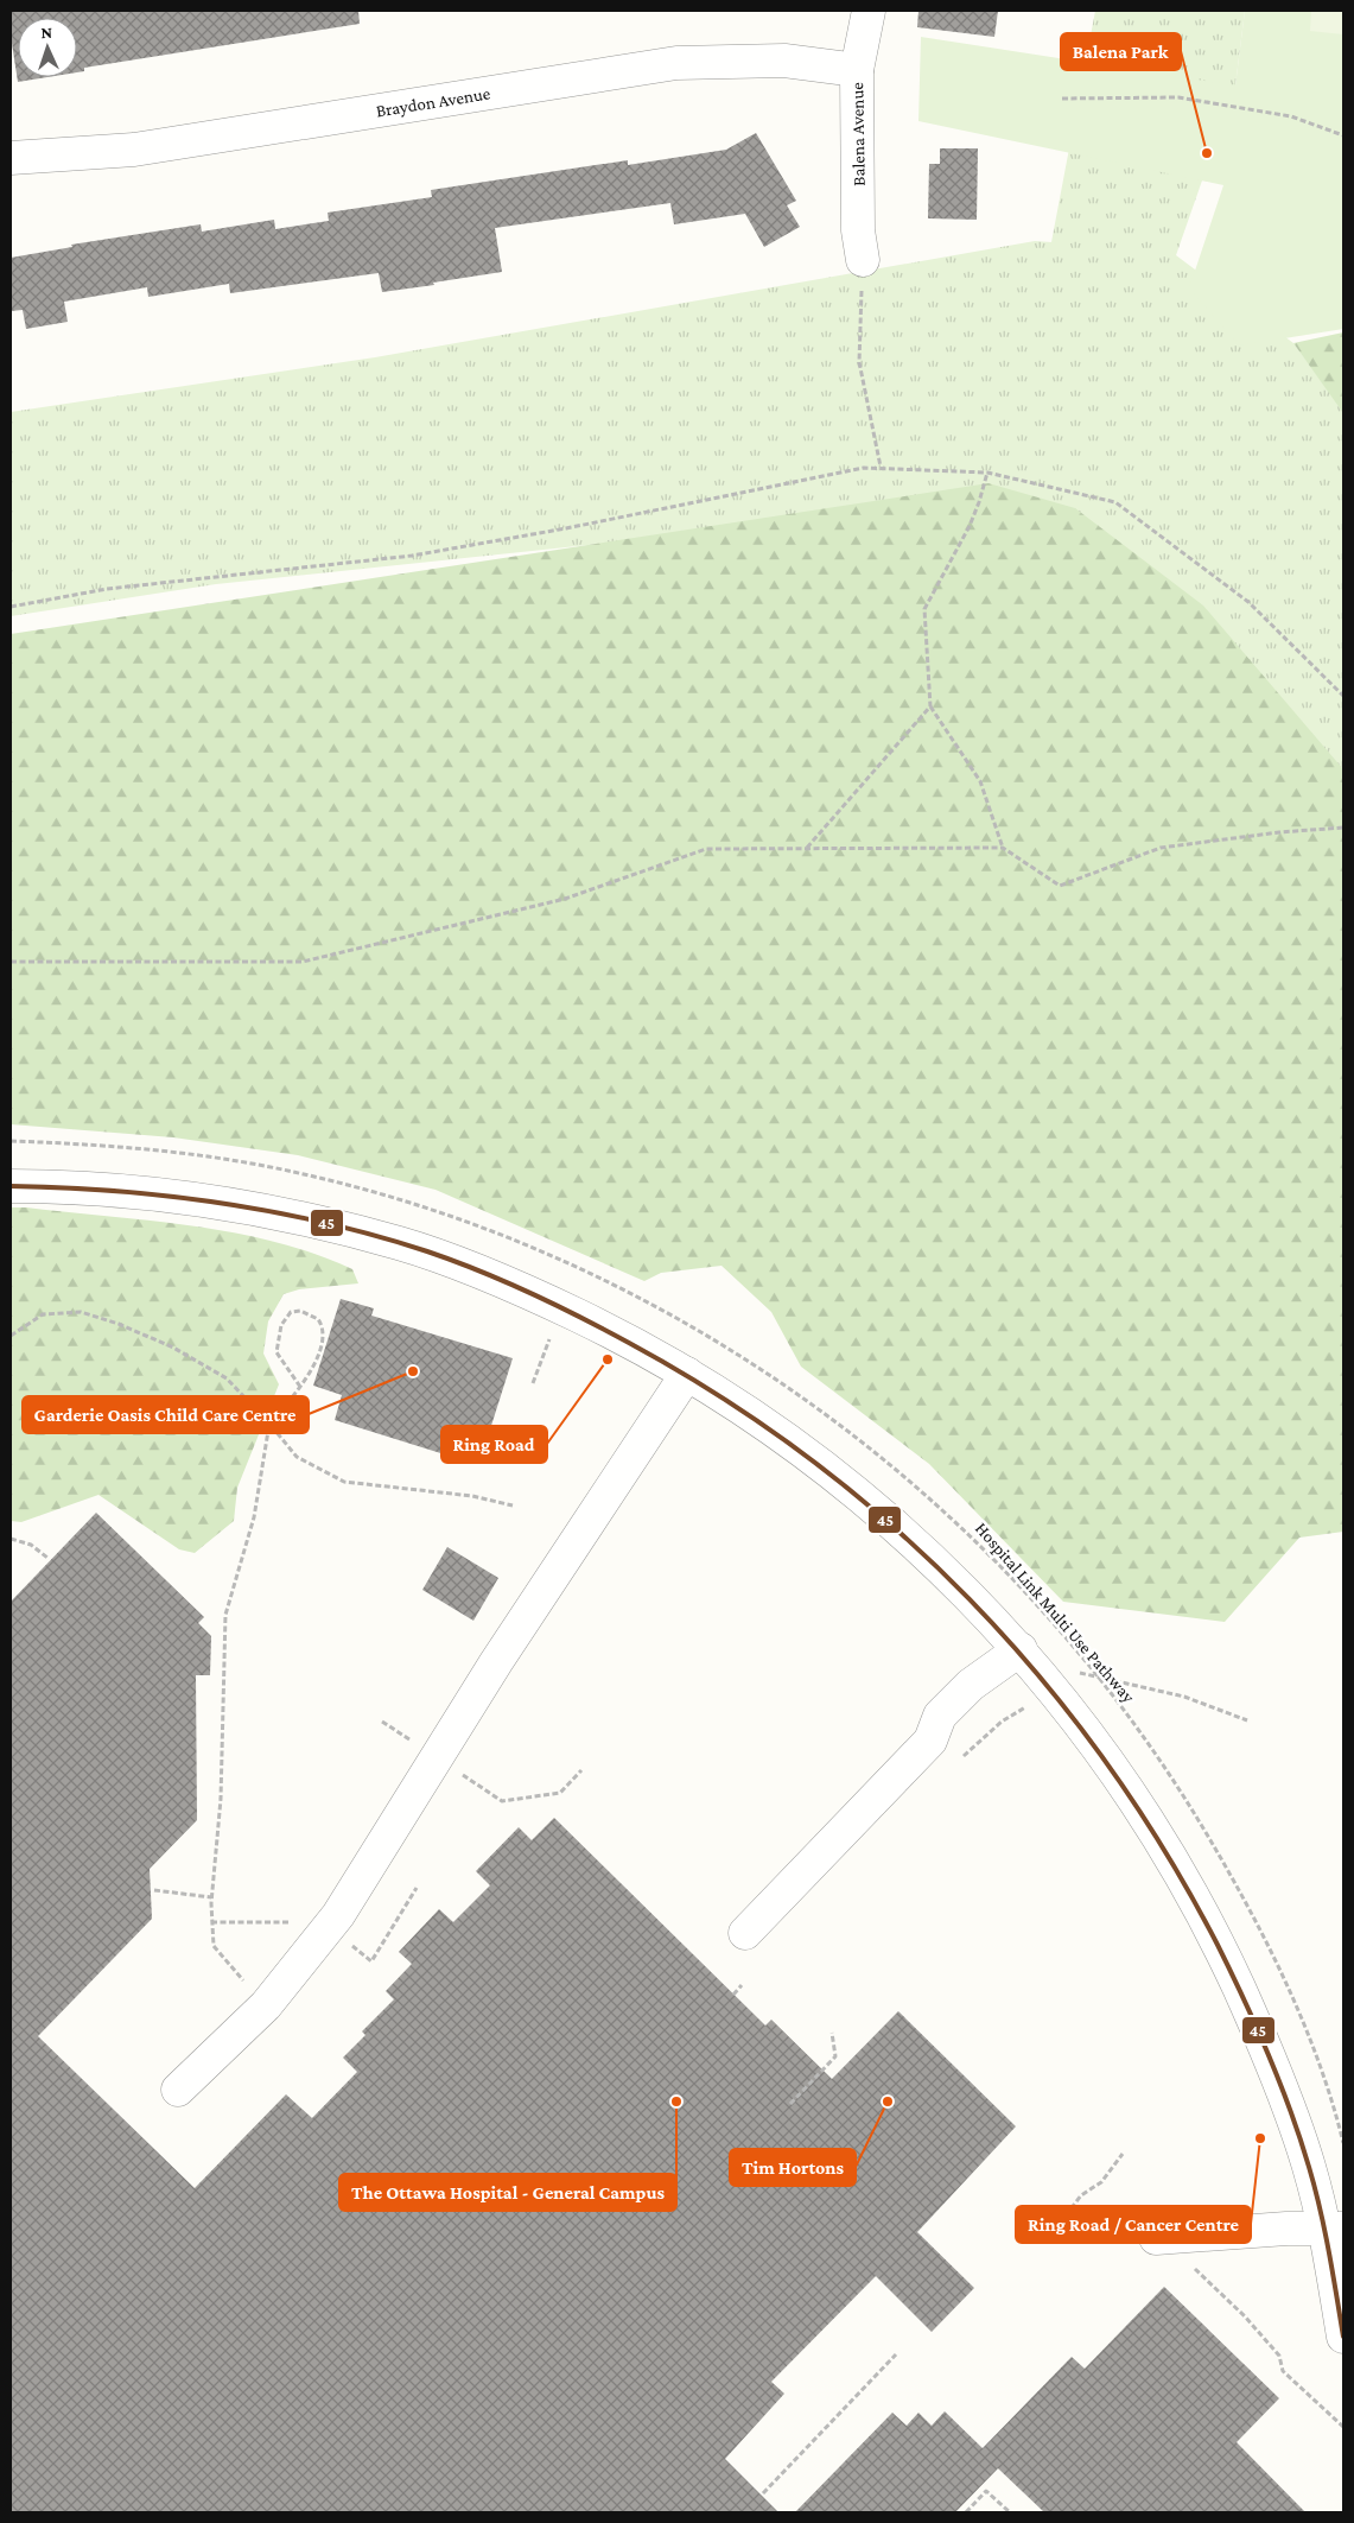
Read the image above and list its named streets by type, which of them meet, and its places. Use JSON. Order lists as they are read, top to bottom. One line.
{"streets":{"street":["Braydon Avenue","Balena Avenue"],"path":["Hospital Link Multi Use Pathway"]},"crossings":[["Braydon Avenue","Balena Avenue"]],"places":["Balena Park","Ring Road","Garderie Oasis Child Care Centre","The Ottawa Hospital - General Campus","Tim Hortons","Ring Road / Cancer Centre"],"lines":["transit line 45"],"north":"top"}
